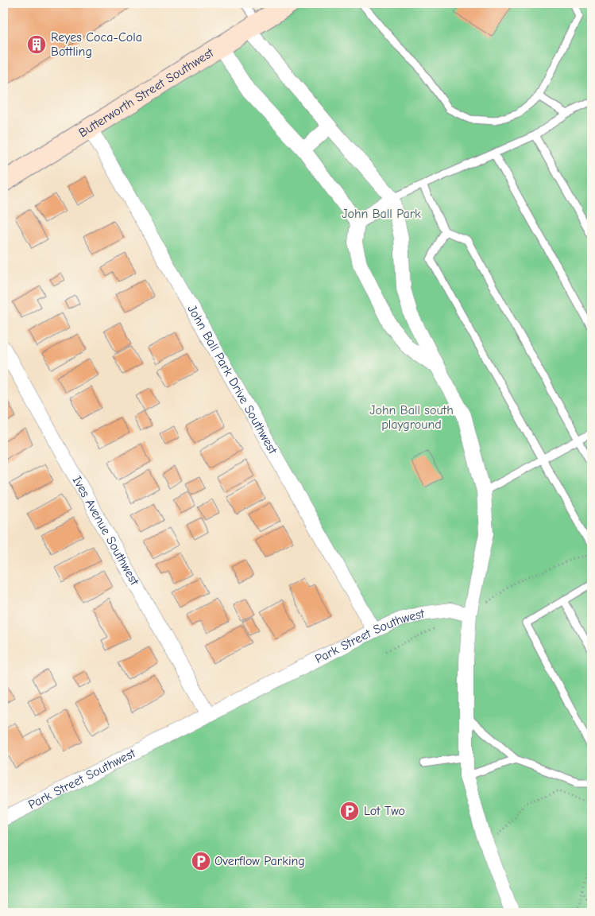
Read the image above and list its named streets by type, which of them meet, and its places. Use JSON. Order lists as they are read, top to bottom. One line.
{"streets":{"street":["Butterworth Street Southwest","John Ball Park Drive Southwest","Ives Avenue Southwest","Park Street Southwest"]},"crossings":[["Butterworth Street Southwest","John Ball Park Drive Southwest"],["John Ball Park Drive Southwest","Park Street Southwest"],["Ives Avenue Southwest","Park Street Southwest"]],"parks":["John Ball Park","John Ball south playground"],"places":{"building":["Reyes Coca-Cola Bottling"],"parking":["Lot Two","Overflow Parking"]}}
